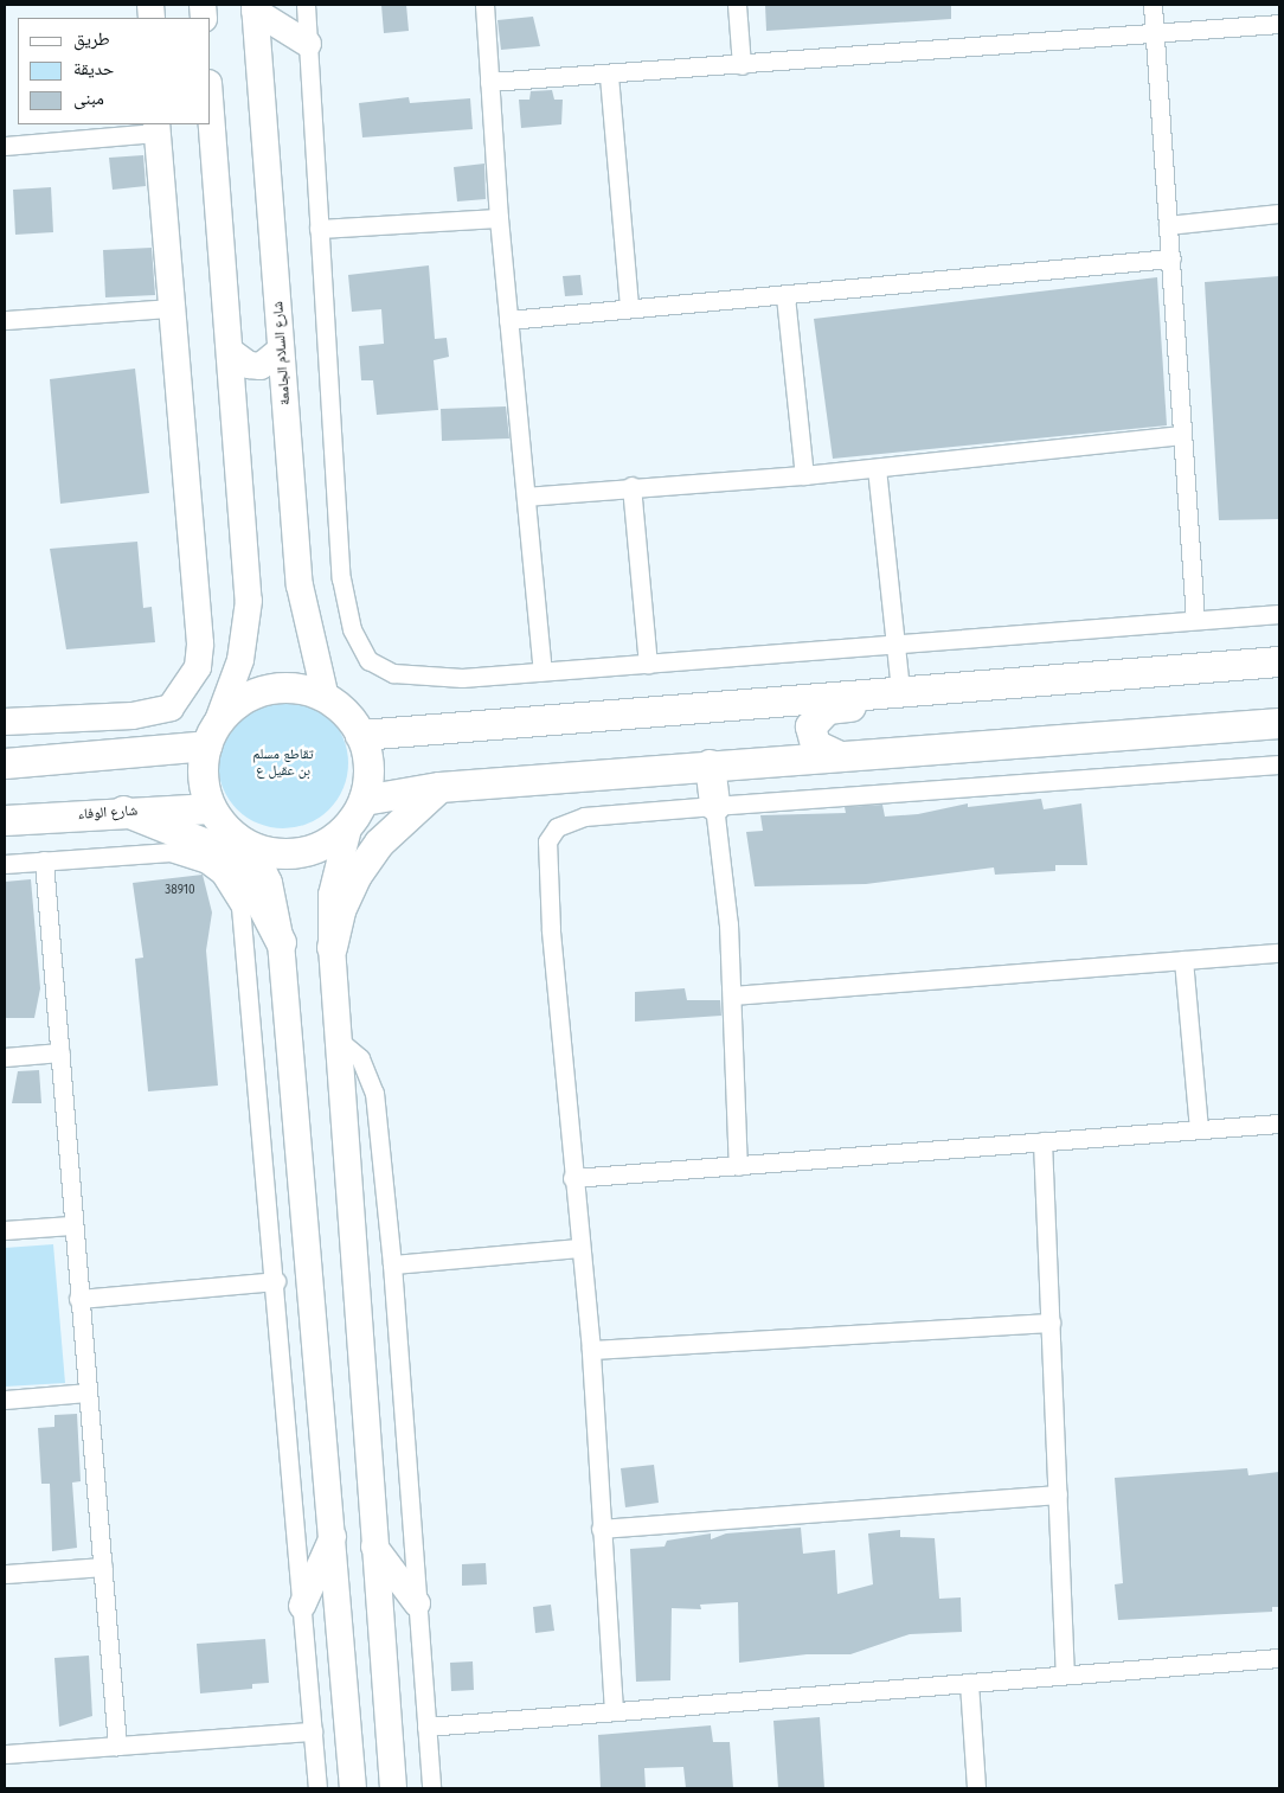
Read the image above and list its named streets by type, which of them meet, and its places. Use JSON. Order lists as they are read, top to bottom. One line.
{"streets":{"main road":["شارع السلام الجامعة","شارع الوفاء"]},"crossings":[["شارع السلام الجامعة","شارع الوفاء"]],"parks":["تقاطع مسلم بن عقيل ع"],"house_numbers":["38910"],"legend":["طريق","حديقة","مبنى"]}
